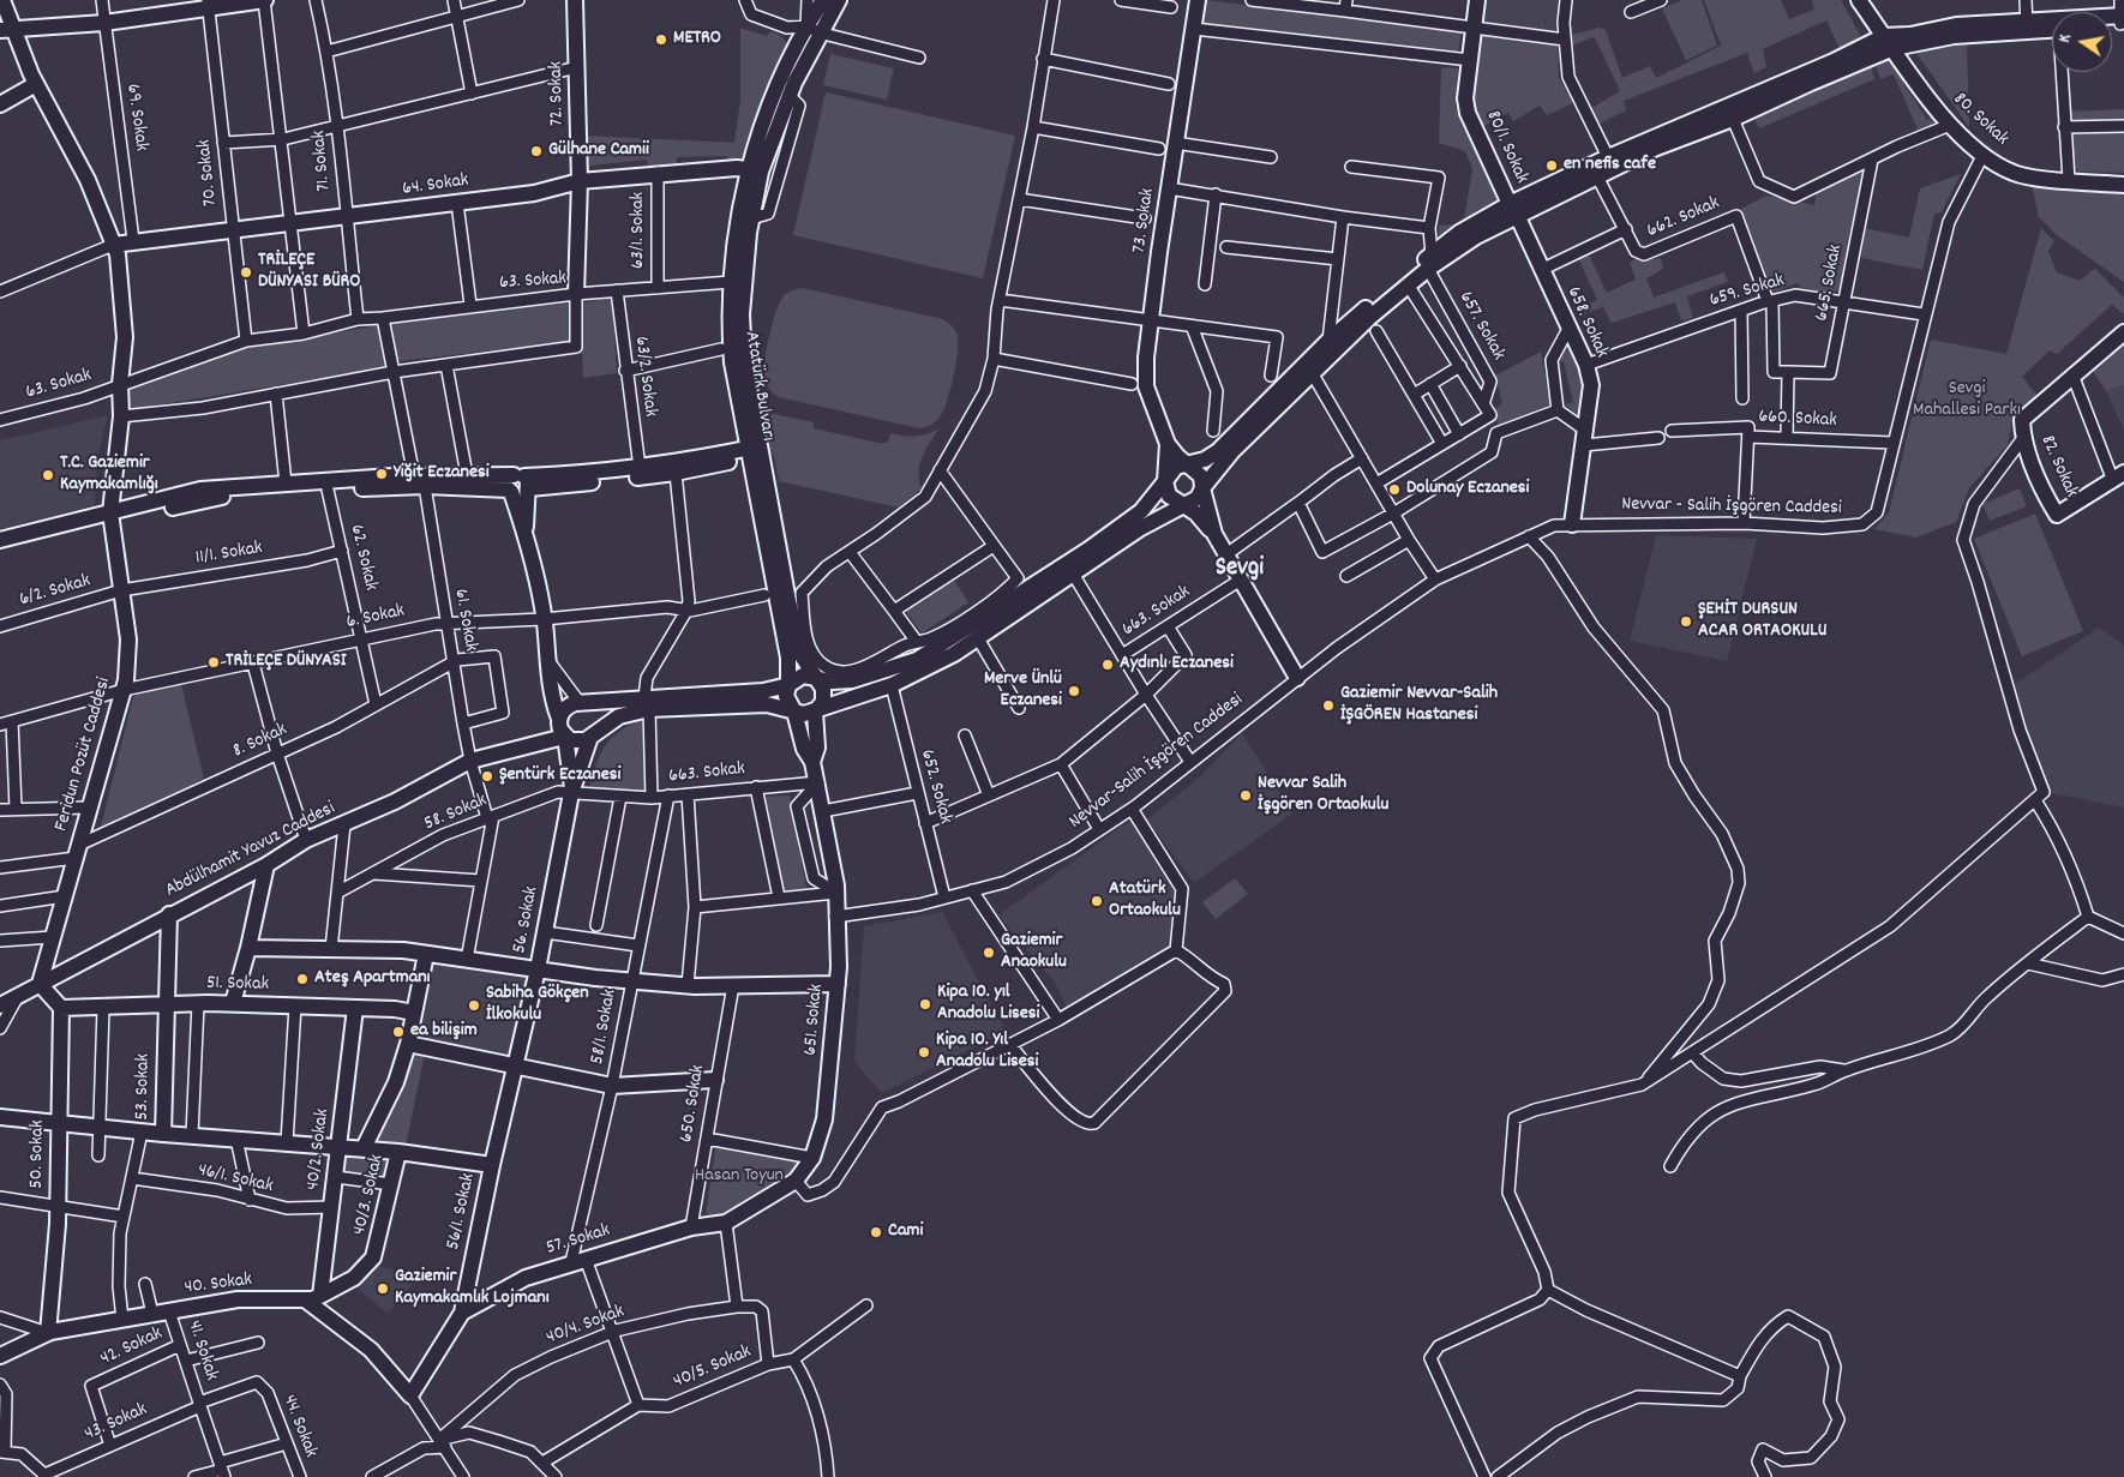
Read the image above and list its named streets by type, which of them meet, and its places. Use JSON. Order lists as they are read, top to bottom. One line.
{"streets":{"street":["72. Sokak","69. Sokak","80. Sokak","80/1. Sokak","71. Sokak","70. Sokak","64. Sokak","662. Sokak","73. Sokak","63/1. Sokak","63. Sokak","665. Sokak","659. Sokak","658. Sokak","657. Sokak","63/2. Sokak","Atatürk Bulvarı","660. Sokak","82. Sokak","Nevvar - Salih İşgören Caddesi","11/1. Sokak","62. Sokak","6/2. Sokak","663. Sokak","6. Sokak","61. Sokak","8. Sokak","Feridun Pozüt Caddesi","Nevvar-Salih İşgören Caddesi","652. Sokak","58. Sokak","Abdülhamit Yavuz Caddesi","56. Sokak","51. Sokak","651. Sokak","58/1. Sokak","53. Sokak","650. Sokak","40/2. Sokak","50. Sokak","46/1. Sokak","40/3. Sokak","56/1. Sokak","57. Sokak","40. Sokak","40/4. Sokak","42. Sokak","41. Sokak","40/5. Sokak","43. Sokak","44. Sokak"]},"crossings":[["72. Sokak","64. Sokak"],["72. Sokak","63. Sokak"],["69. Sokak","64. Sokak"],["80. Sokak","Nevvar - Salih İşgören Caddesi"],["80/1. Sokak","658. Sokak"],["71. Sokak","64. Sokak"],["71. Sokak","63. Sokak"],["70. Sokak","64. Sokak"],["70. Sokak","63. Sokak"],["64. Sokak","63/1. Sokak"],["64. Sokak","Atatürk Bulvarı"],["64. Sokak","Feridun Pozüt Caddesi"],["662. Sokak","659. Sokak"],["63. Sokak","61. Sokak"],["63. Sokak","Feridun Pozüt Caddesi"],["665. Sokak","659. Sokak"],["659. Sokak","658. Sokak"],["659. Sokak","Nevvar - Salih İşgören Caddesi"],["658. Sokak","Nevvar - Salih İşgören Caddesi"],["Atatürk Bulvarı","651. Sokak"],["660. Sokak","Nevvar - Salih İşgören Caddesi"],["Nevvar - Salih İşgören Caddesi","Nevvar-Salih İşgören Caddesi"],["11/1. Sokak","62. Sokak"],["11/1. Sokak","6/2. Sokak"],["11/1. Sokak","Feridun Pozüt Caddesi"],["62. Sokak","6. Sokak"],["62. Sokak","8. Sokak"],["6/2. Sokak","Feridun Pozüt Caddesi"],["663. Sokak","6. Sokak"],["663. Sokak","58. Sokak"],["663. Sokak","651. Sokak"],["663. Sokak","58/1. Sokak"],["6. Sokak","61. Sokak"],["6. Sokak","Feridun Pozüt Caddesi"],["6. Sokak","56. Sokak"],["61. Sokak","8. Sokak"],["61. Sokak","58. Sokak"],["61. Sokak","Abdülhamit Yavuz Caddesi"],["8. Sokak","Feridun Pozüt Caddesi"],["Feridun Pozüt Caddesi","Abdülhamit Yavuz Caddesi"],["Nevvar-Salih İşgören Caddesi","652. Sokak"],["Nevvar-Salih İşgören Caddesi","651. Sokak"],["58. Sokak","56. Sokak"],["Abdülhamit Yavuz Caddesi","56. Sokak"],["Abdülhamit Yavuz Caddesi","53. Sokak"],["56. Sokak","40/3. Sokak"],["56. Sokak","56/1. Sokak"],["51. Sokak","53. Sokak"],["51. Sokak","40/2. Sokak"],["51. Sokak","50. Sokak"],["51. Sokak","40/3. Sokak"],["651. Sokak","57. Sokak"],["58/1. Sokak","57. Sokak"],["53. Sokak","50. Sokak"],["650. Sokak","57. Sokak"],["40/2. Sokak","46/1. Sokak"],["40/2. Sokak","40/3. Sokak"],["50. Sokak","40. Sokak"],["40/3. Sokak","56/1. Sokak"],["40/3. Sokak","40. Sokak"],["56/1. Sokak","57. Sokak"],["40. Sokak","41. Sokak"],["40/4. Sokak","40/5. Sokak"],["42. Sokak","41. Sokak"],["42. Sokak","43. Sokak"],["41. Sokak","43. Sokak"],["41. Sokak","44. Sokak"],["43. Sokak","44. Sokak"]],"districts":["Sevgi"],"parks":["Sevgi Mahallesi Parkı","Hasan Toyun"],"places":["METRO","Gülhane Camii","en nefis cafe","TRİLEÇE DÜNYASI BÜRO","Yiğit Eczanesi","T.C. Gaziemir Kaymakamlığı","Dolunay Eczanesi","ŞEHİT DURSUN ACAR ORTAOKULU","TRİLEÇE DÜNYASI","Aydınlı Eczanesi","Merve Ünlü Eczanesi","Gaziemir Nevvar-Salih İŞGÖREN Hastanesi","Şentürk Eczanesi","Nevvar Salih İşgören Ortaokulu","Atatürk Ortaokulu","Gaziemir Anaokulu","Ateş Apartmanı","Kipa 10. yıl Anadolu Lisesi","Sabiha Gökçen İlkokulu","ea bilişim","Kipa 10. Yıl Anadolu Lisesi","Cami","Gaziemir Kaymakamlık Lojmanı"],"north":"left"}
